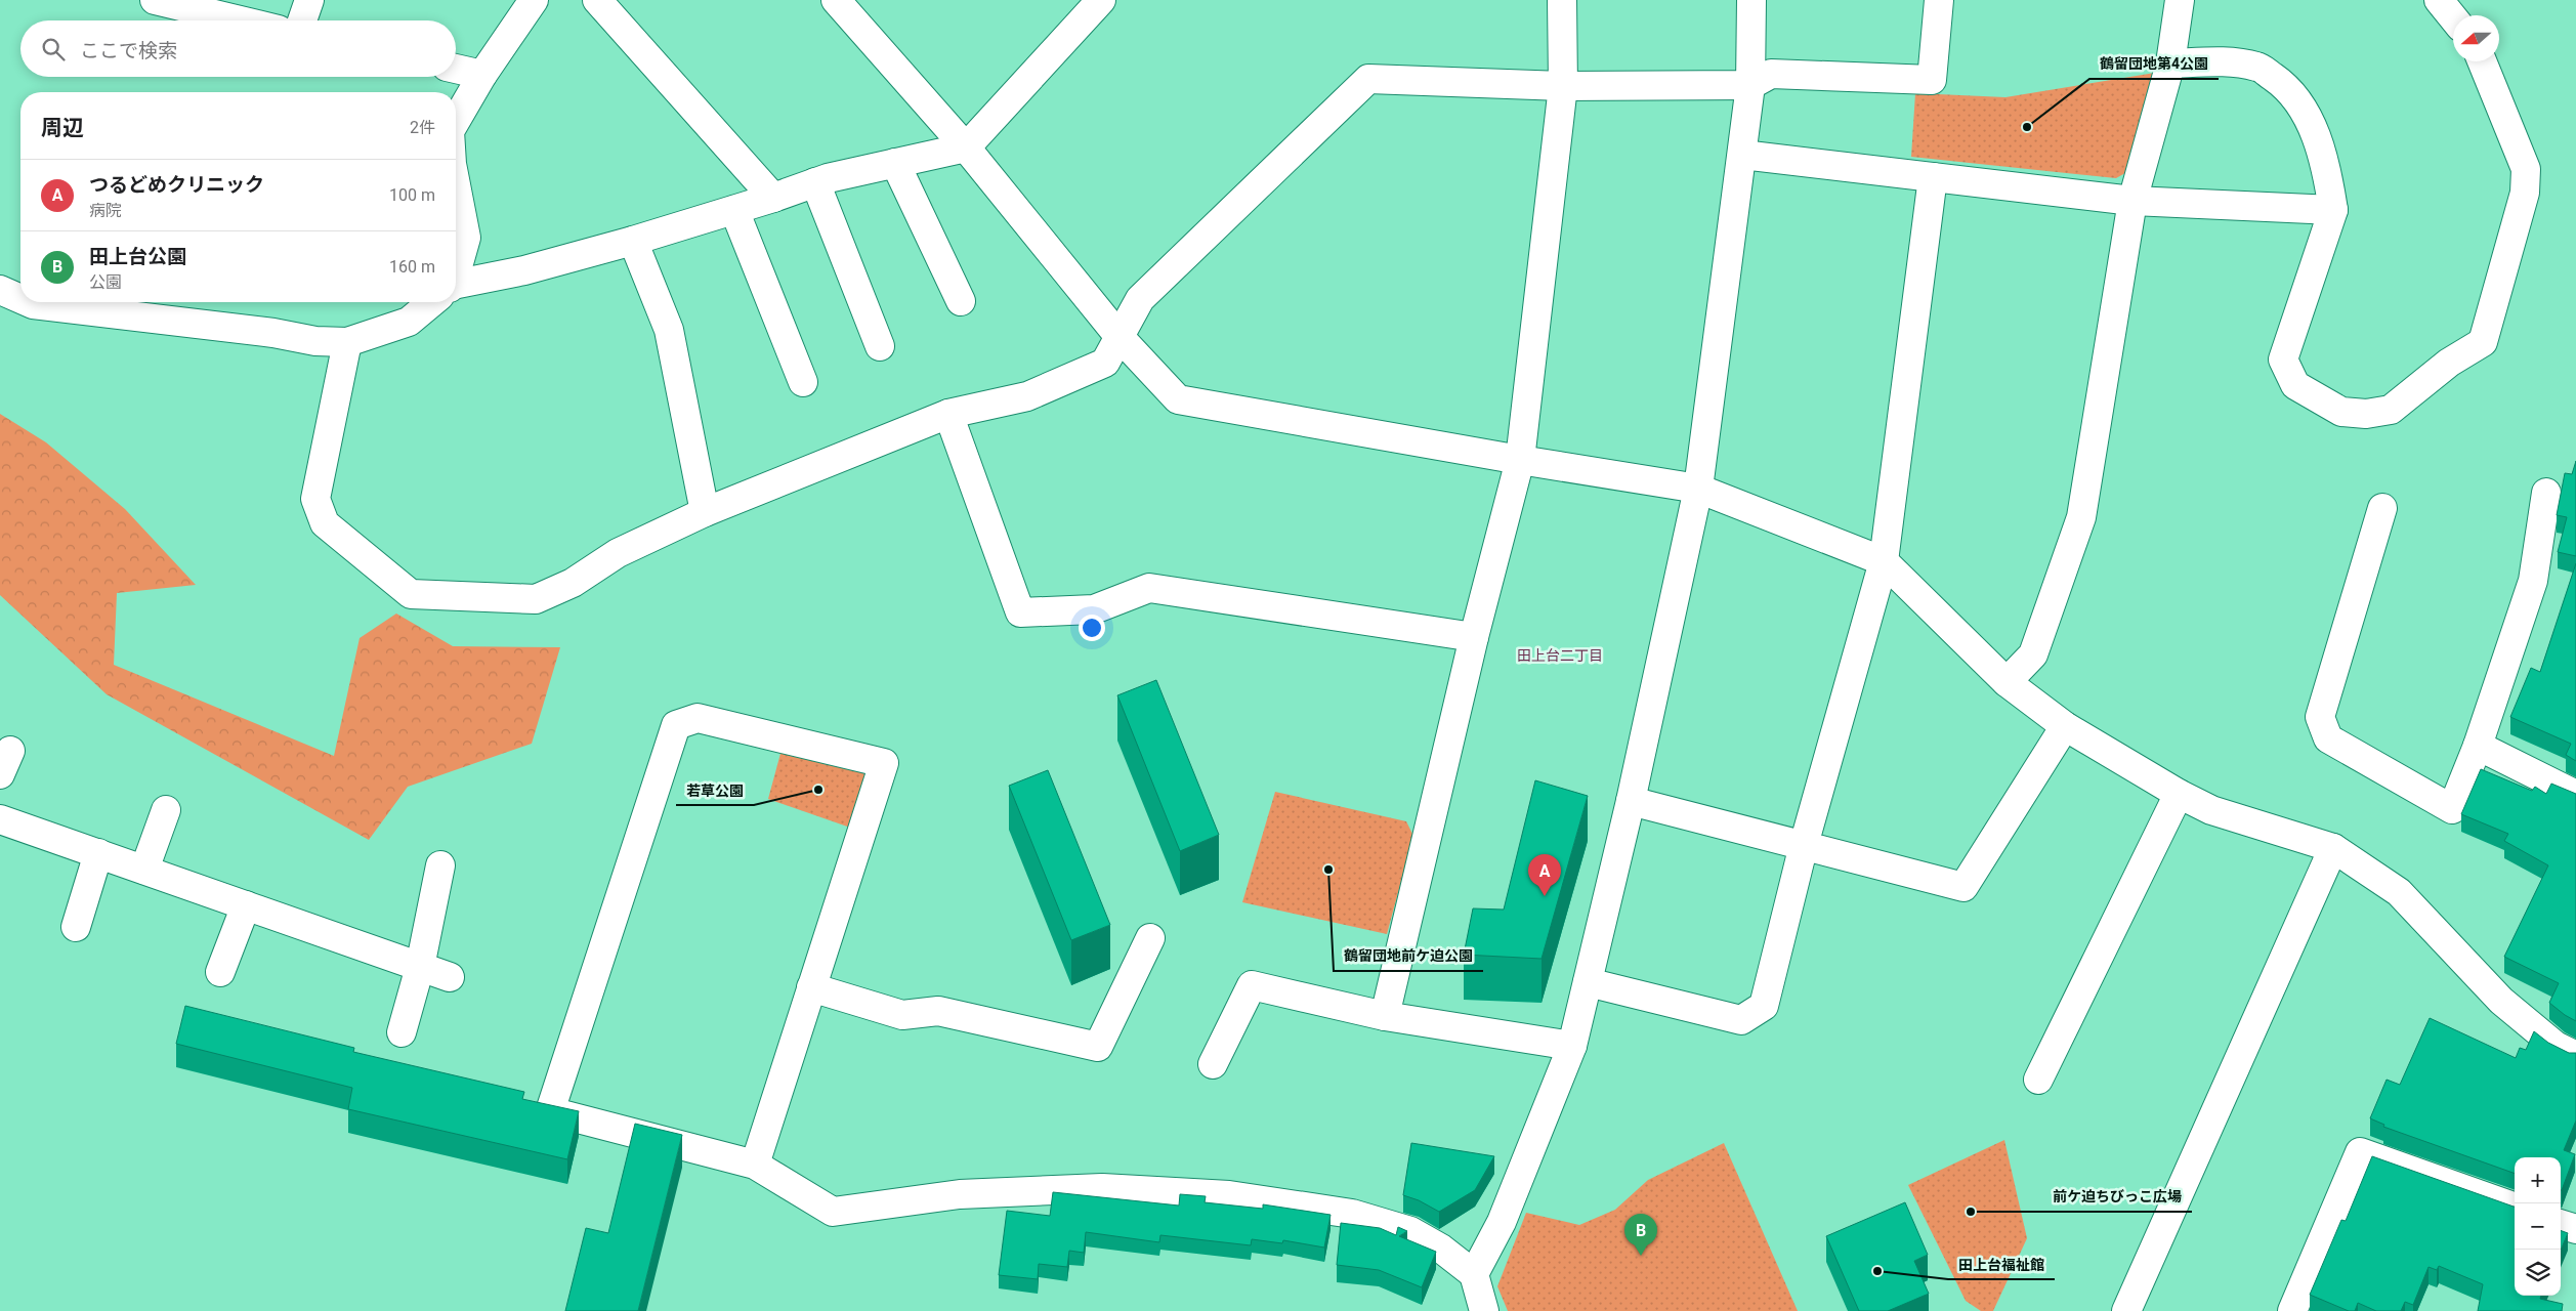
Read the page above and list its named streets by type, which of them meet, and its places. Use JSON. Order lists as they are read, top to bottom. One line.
{"districts":["田上台二丁目"],"places":["鶴留団地第4公園","若草公園","鶴留団地前ケ迫公園","前ケ迫ちびっこ広場","田上台福祉館"],"north":"left","page":{"search":"ここで検索","heading":["周辺","2件"],"list":[{"mark":"A","name":"つるどめクリニック","note":"病院","value":"100 m"},{"mark":"B","name":"田上台公園","note":"公園","value":"160 m"}],"pins":["A","B"],"map_buttons":["+","−"]}}
